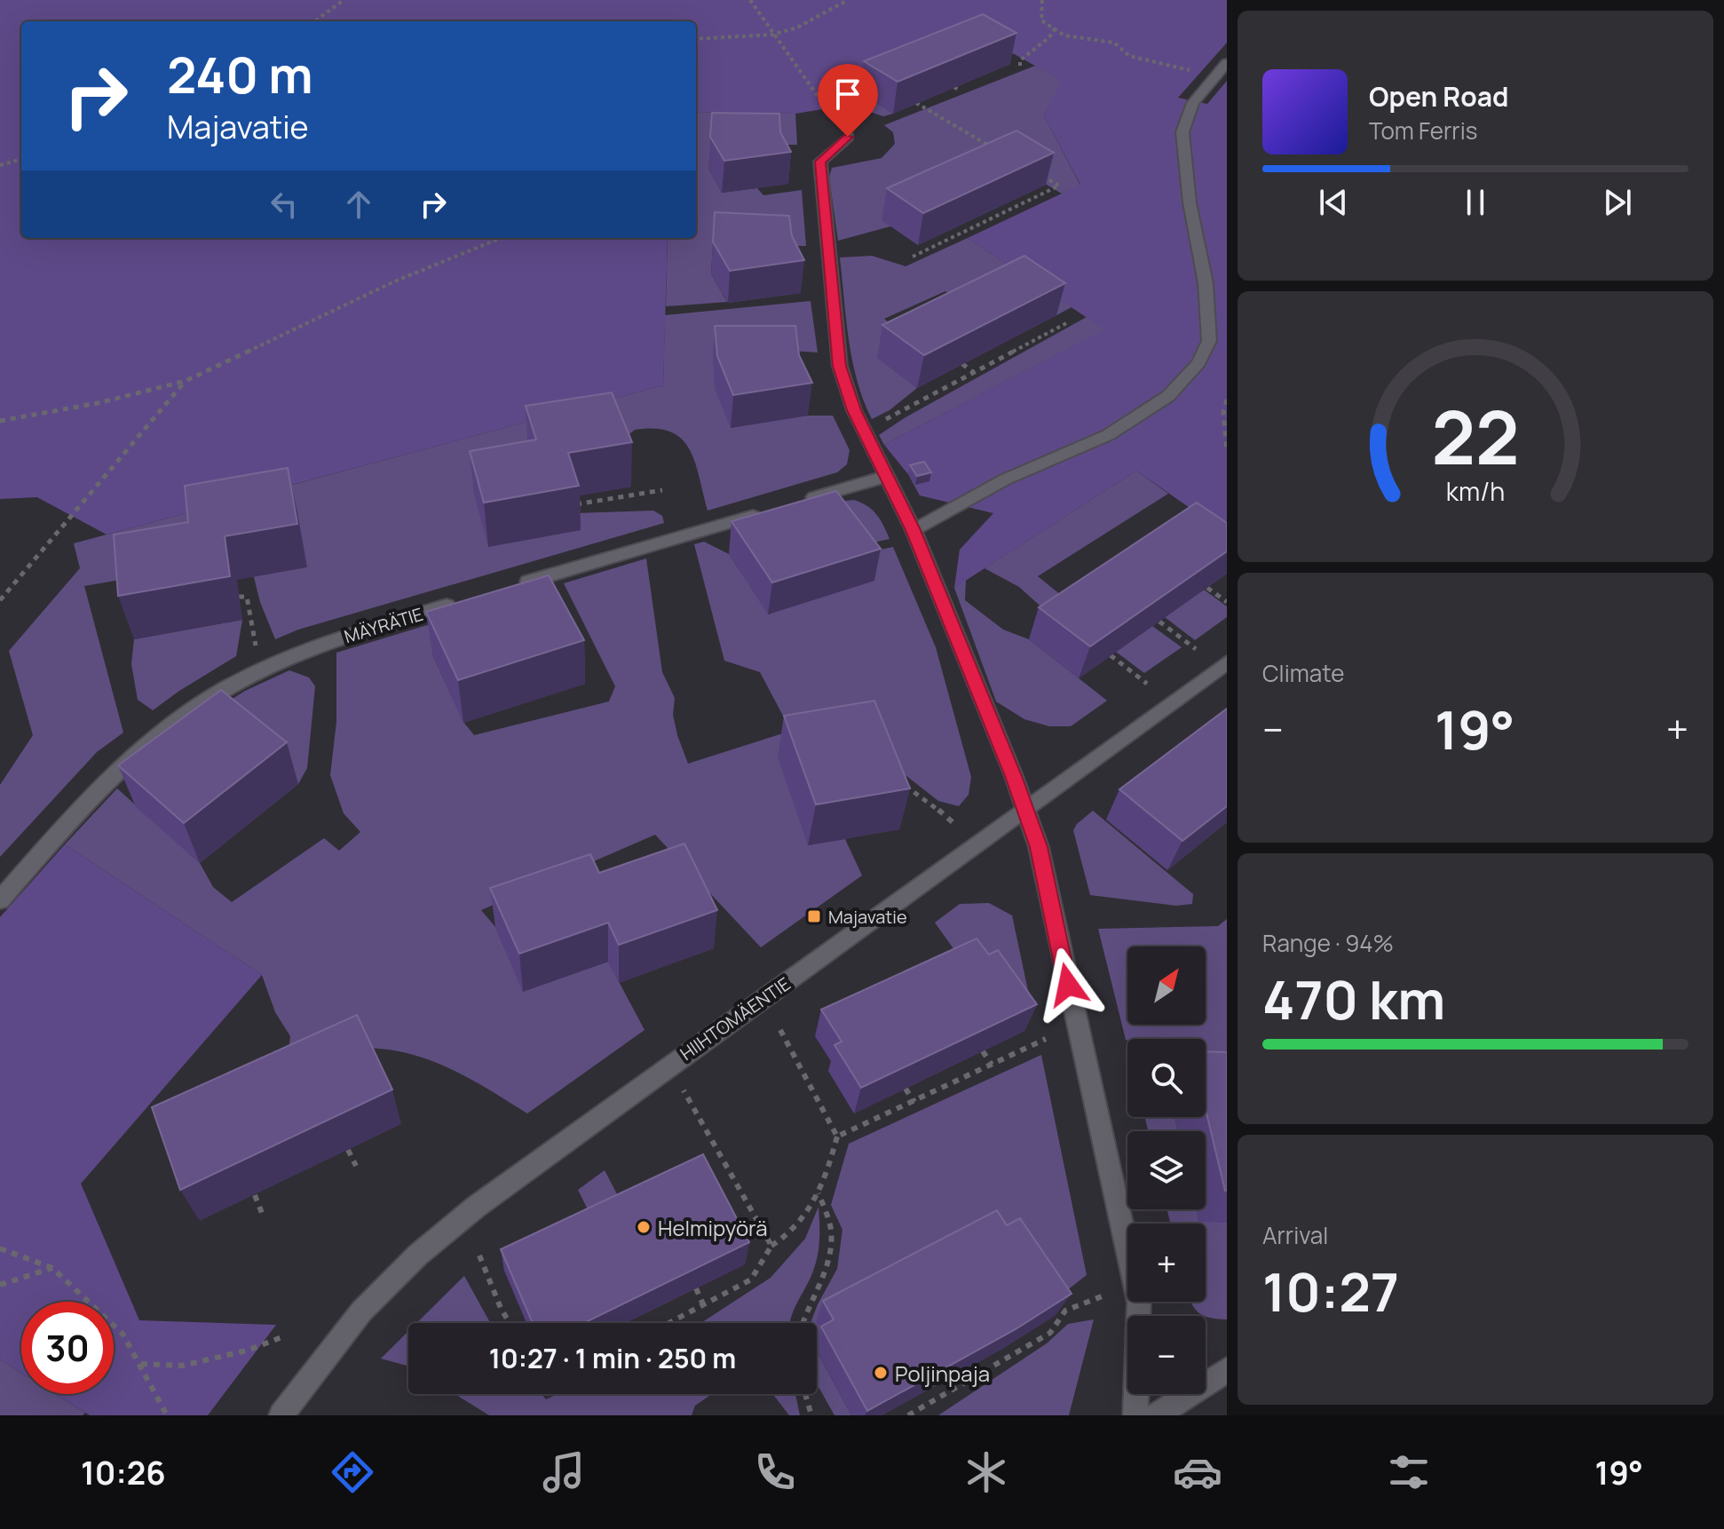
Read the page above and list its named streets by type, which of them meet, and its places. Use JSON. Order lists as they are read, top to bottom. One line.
{"streets":{"street":["MÄYRÄTIE","HIIHTOMÄENTIE"]},"places":{"transit":["Majavatie"],"other":["Helmipyörä","Poljinpaja"]},"north":"top right","page":{"turn":["240 m","Majavatie"],"song":["Open Road","Tom Ferris"],"tile":["Climate",["Range · 94%","470 km"],["Arrival","10:27"]],"heat":["−","19°","+"],"map_buttons":["+","−"],"limit":"30","trip":"10:27 · 1 min · 250 m","tabs":["10:26","19°"],"gauge":["22","km/h"]}}
